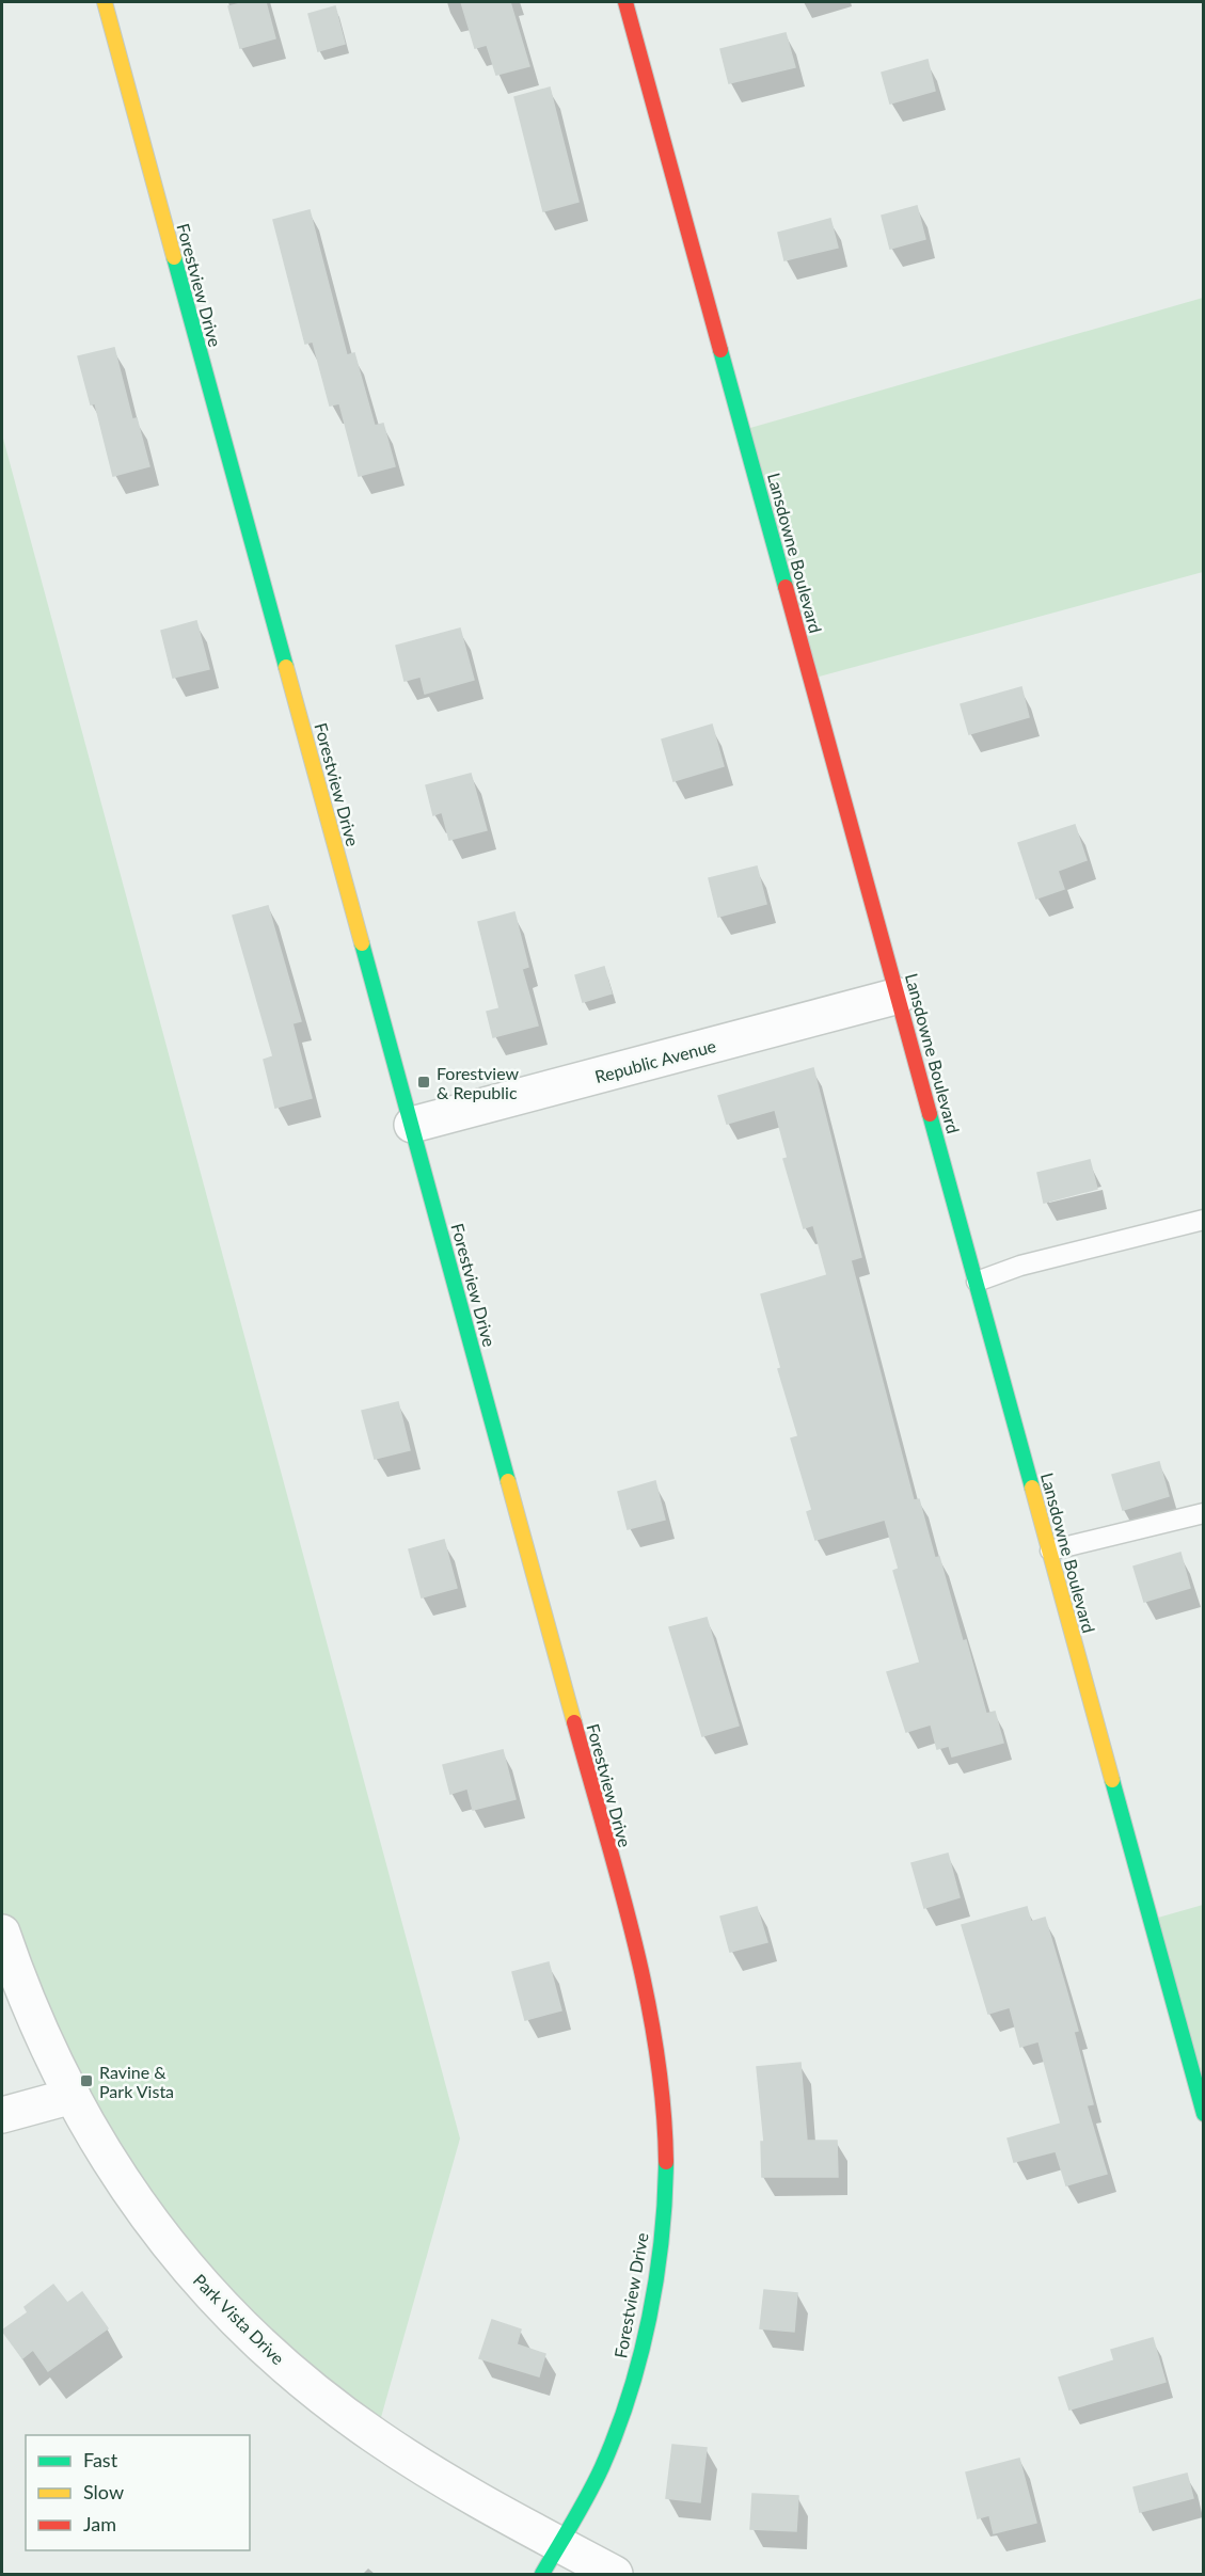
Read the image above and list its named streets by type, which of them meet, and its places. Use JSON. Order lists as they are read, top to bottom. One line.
{"streets":{"street":["Forestview Drive","Lansdowne Boulevard","Republic Avenue","Park Vista Drive"]},"crossings":[["Forestview Drive","Republic Avenue"],["Forestview Drive","Park Vista Drive"],["Lansdowne Boulevard","Republic Avenue"]],"places":{"transit":["Forestview & Republic","Ravine & Park Vista"]},"legend":["Fast","Slow","Jam"]}
